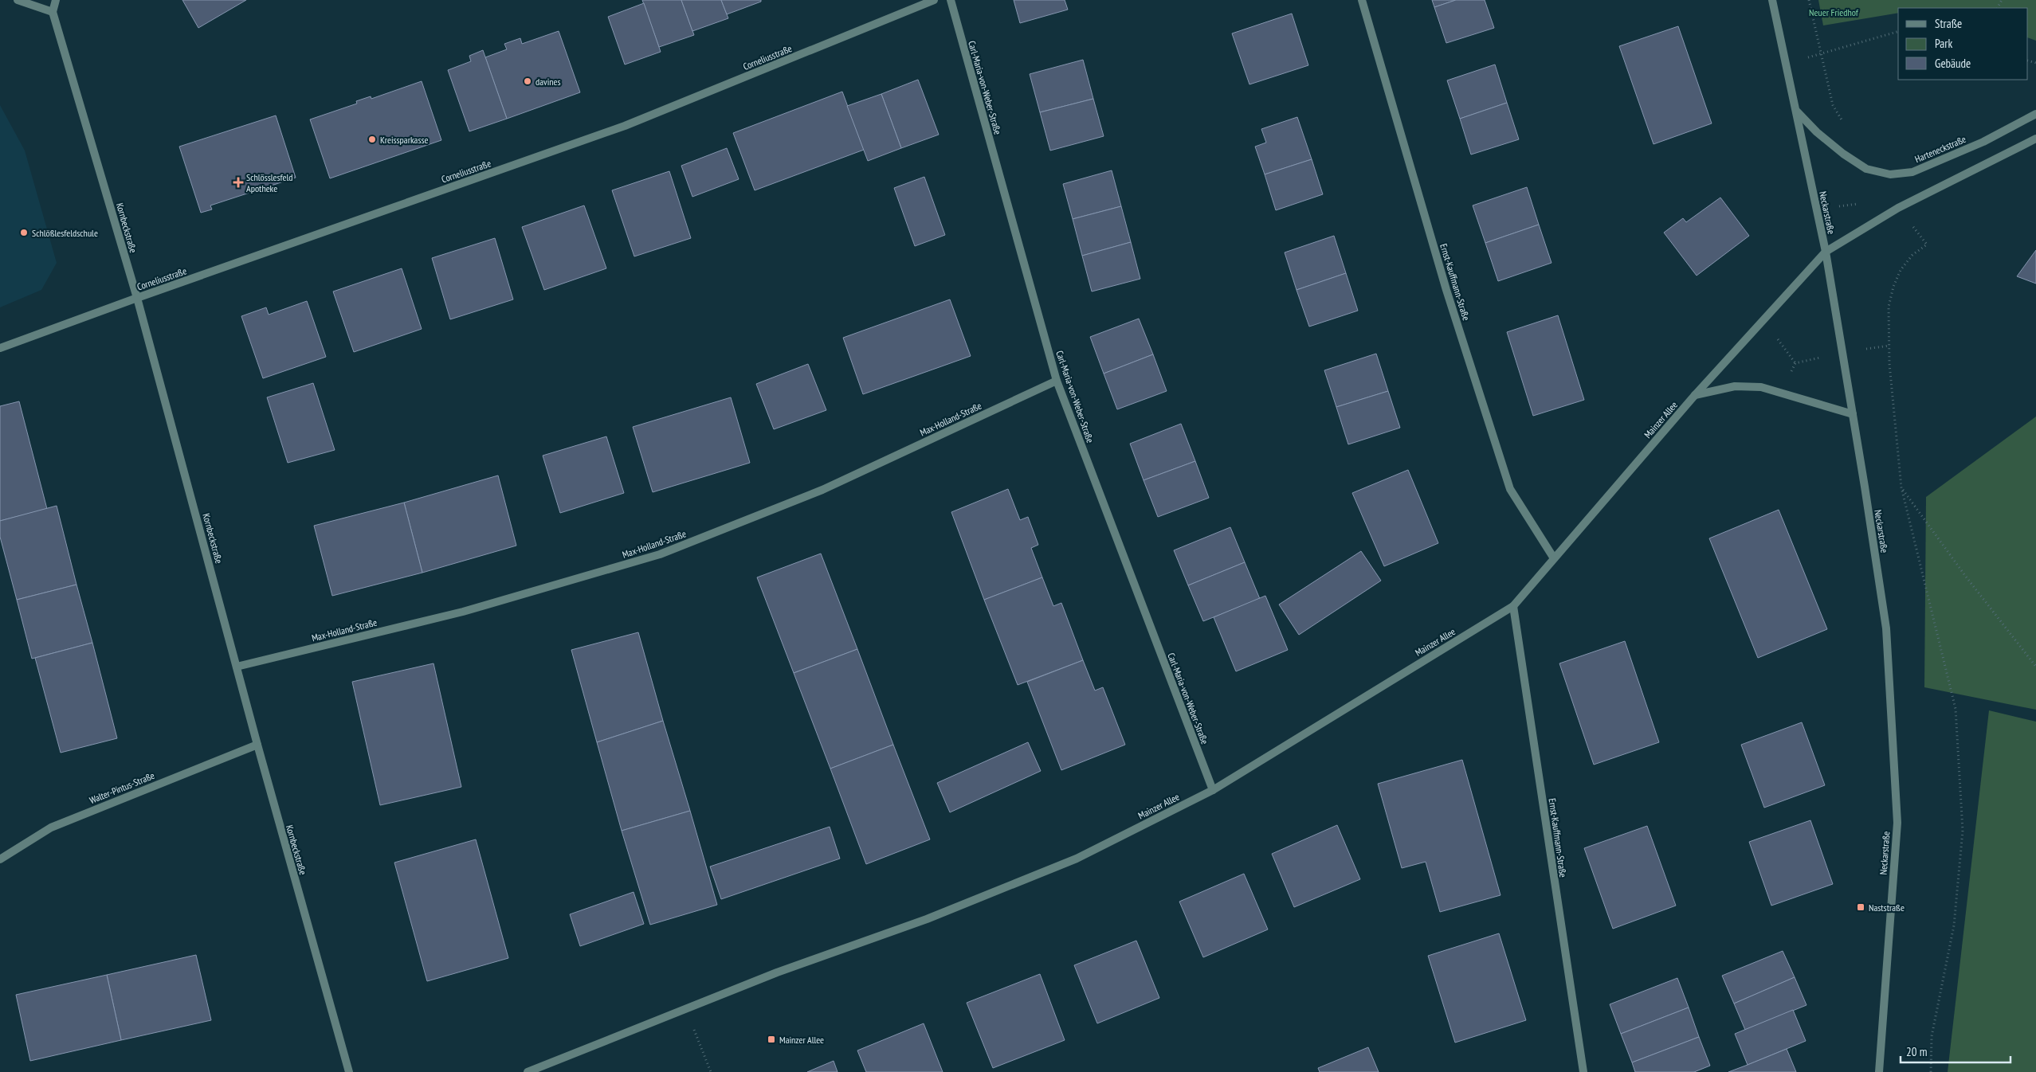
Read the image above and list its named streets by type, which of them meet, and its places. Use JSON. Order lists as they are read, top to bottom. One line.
{"streets":{"street":["Corneliusstraße","Carl-Maria-von-Weber-Straße","Harteneckstraße","Neckarstraße","Kornbeckstraße","Ernst-Kauffmann-Straße","Max-Holland-Straße","Mainzer Allee","Walter-Pintus-Straße"]},"crossings":[["Corneliusstraße","Kornbeckstraße"],["Carl-Maria-von-Weber-Straße","Max-Holland-Straße"],["Carl-Maria-von-Weber-Straße","Mainzer Allee"],["Harteneckstraße","Neckarstraße"],["Neckarstraße","Mainzer Allee"],["Kornbeckstraße","Max-Holland-Straße"],["Kornbeckstraße","Walter-Pintus-Straße"],["Ernst-Kauffmann-Straße","Mainzer Allee"]],"parks":["Neuer Friedhof"],"places":{"other":["davines","Kreissparkasse","Schlößlesfeldschule"],"health":["Schlösslesfeld Apotheke"],"transit":["Naststraße","Mainzer Allee"]},"legend":["Straße","Park","Gebäude"],"scale_bar":"20 m"}
